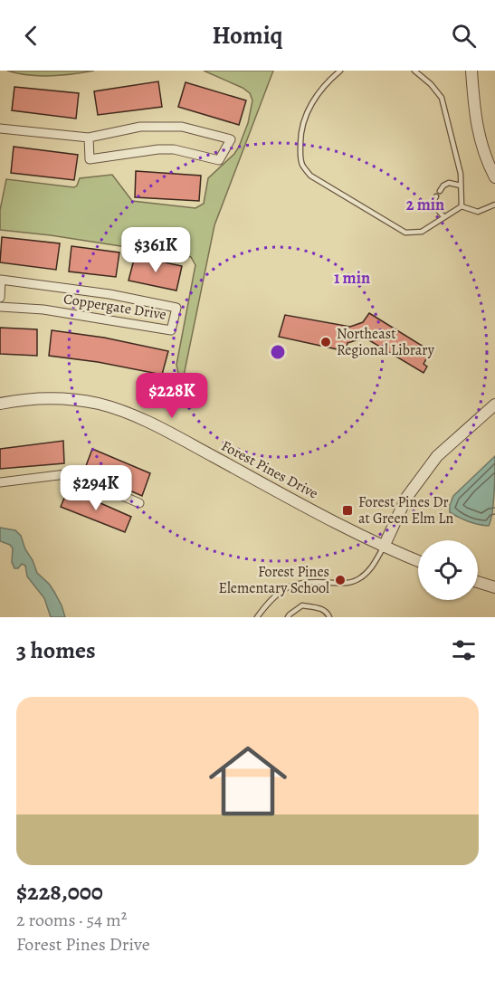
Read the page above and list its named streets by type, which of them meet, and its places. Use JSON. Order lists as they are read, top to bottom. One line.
{"streets":{"street":["Coppergate Drive","Forest Pines Drive"]},"places":{"other":["Northeast Regional Library","Forest Pines Elementary School"],"transit":["Forest Pines Dr at Green Elm Ln"]},"page":{"header":"Homiq","price":["$361K","$228K","$294K"],"heading":"3 homes","list":[{"name":"$228,000","note":"2 rooms · 54 m² · Forest Pines Drive"}]},"rings":["2 min","1 min"]}
